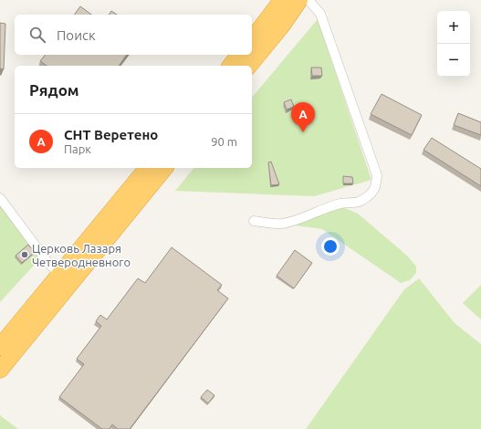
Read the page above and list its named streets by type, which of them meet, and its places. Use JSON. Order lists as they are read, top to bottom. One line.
{"places":["Церковь Лазаря Четверодневного"],"page":{"map_buttons":["+","−"],"search":"Поиск","heading":"Рядом","pins":"A","list":[{"mark":"A","name":"СНТ Веретено","note":"Парк","value":"90 m"}]}}
